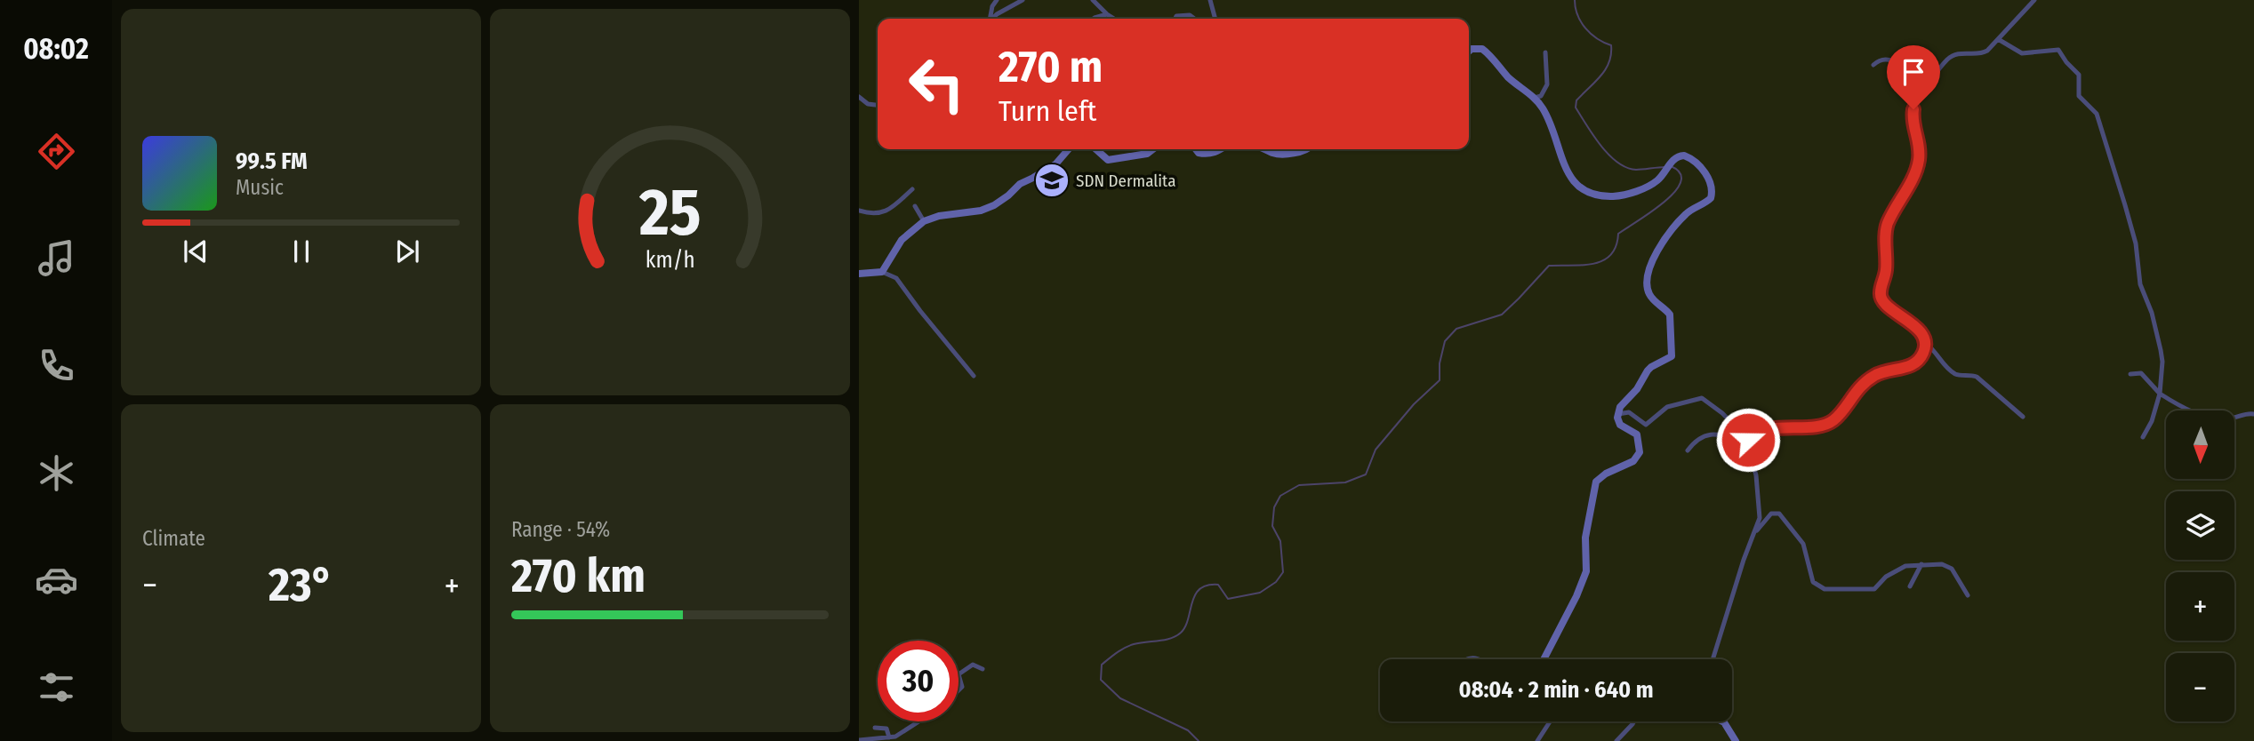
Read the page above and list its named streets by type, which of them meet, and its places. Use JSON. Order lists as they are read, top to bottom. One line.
{"places":{"school or university":["SDN Dermalita"]},"north":"bottom","page":{"tabs":"08:02","turn":["270 m","Turn left"],"song":["99.5 FM","Music"],"tile":["Climate",["Range · 54%","270 km"]],"map_buttons":["+","−"],"heat":["−","23°","+"],"limit":"30","trip":"08:04 · 2 min · 640 m","gauge":["25","km/h"]}}
